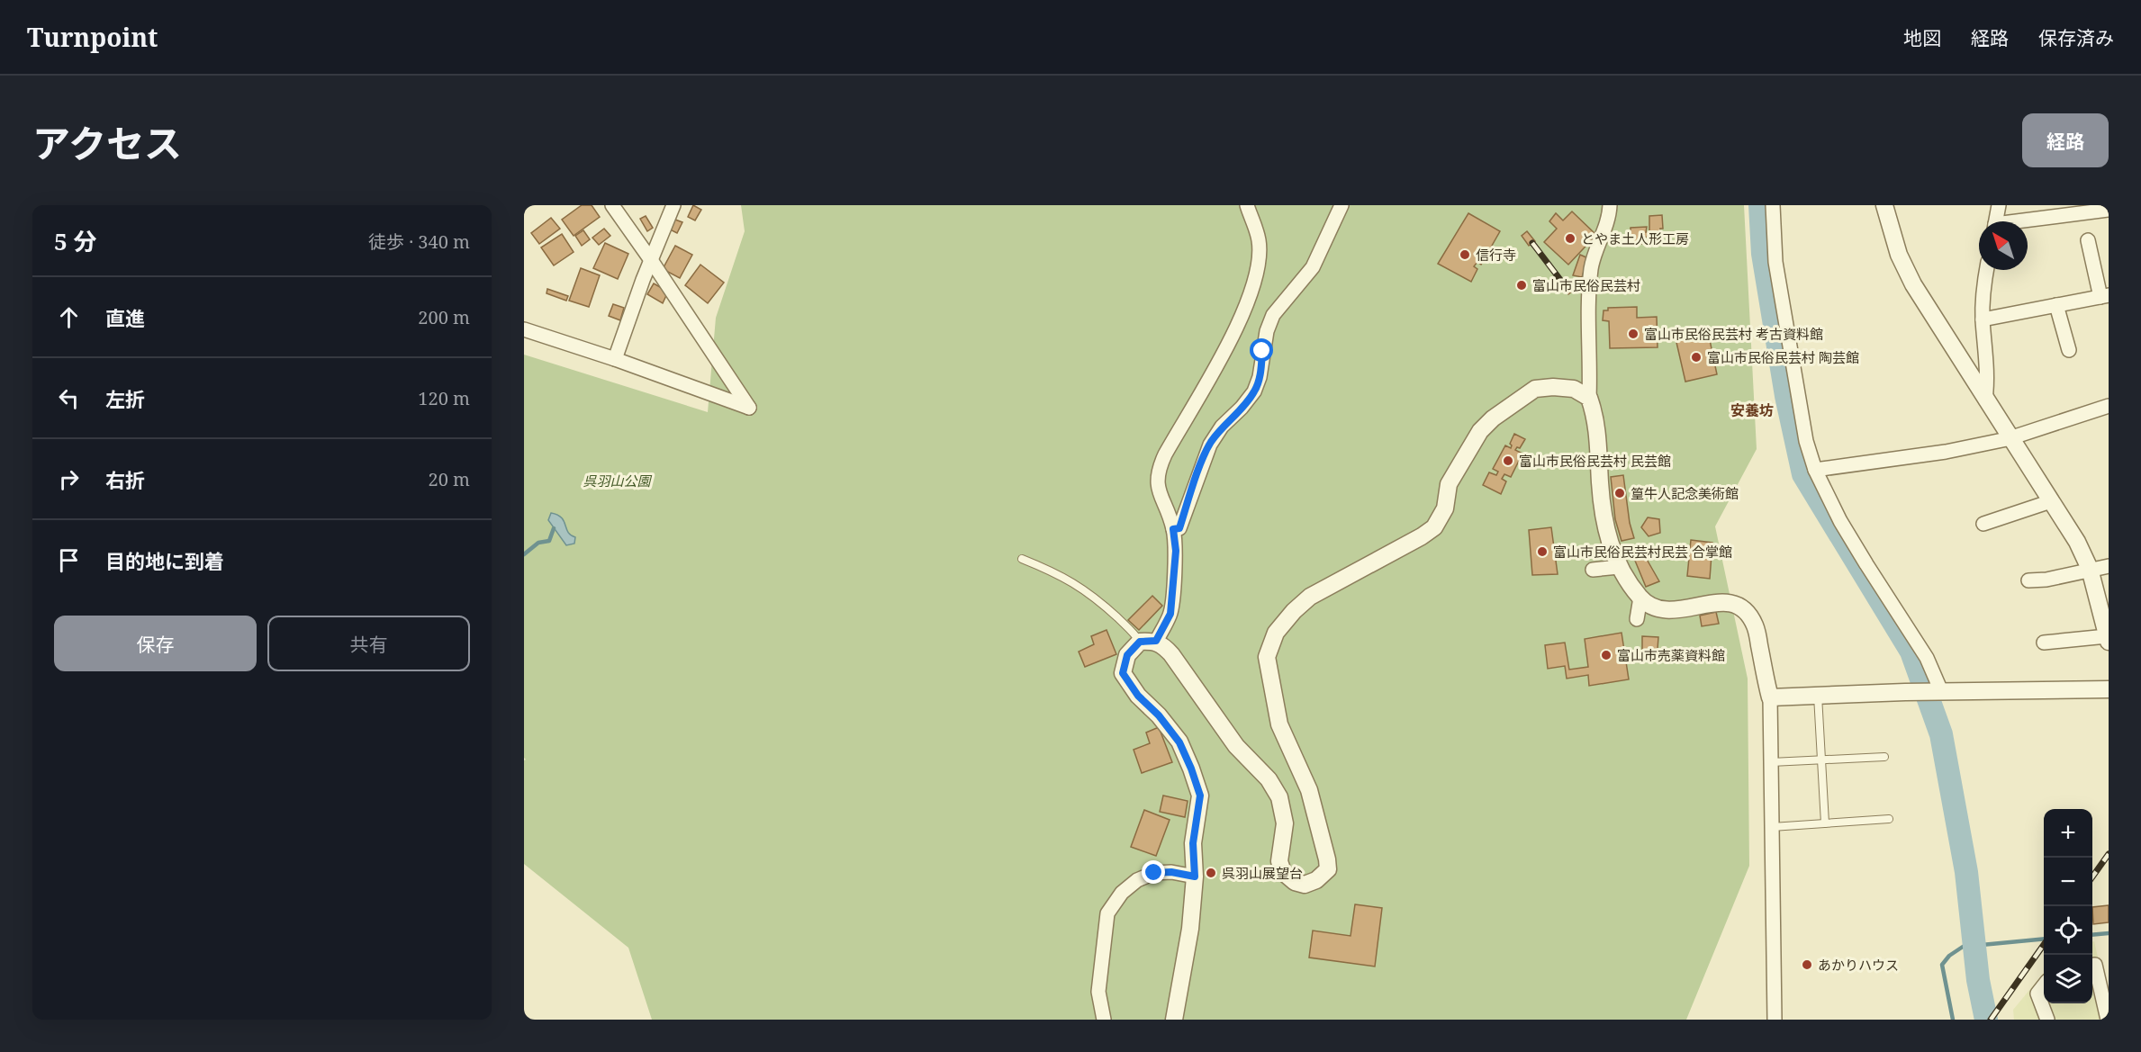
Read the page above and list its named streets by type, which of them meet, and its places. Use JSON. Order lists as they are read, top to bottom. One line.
{"districts":["安養坊"],"parks":["呉羽山公園"],"places":["とやま土人形工房","信行寺","富山市民俗民芸村","富山市民俗民芸村 考古資料館","富山市民俗民芸村 陶芸館","富山市民俗民芸村 民芸館","篁牛人記念美術館","富山市民俗民芸村民芸 合掌館","富山市売薬資料館","呉羽山展望台","あかりハウス"],"north":"top left","page":{"header":"Turnpoint","nav":["地図","経路","保存済み"],"title":"アクセス","buttons":["経路",["保存","共有"]],"heading":["5 分","徒歩 · 340 m"],"list":[["直進","200 m"],["左折","120 m"],["右折","20 m"],"目的地に到着"],"map_buttons":["+","−"]}}
